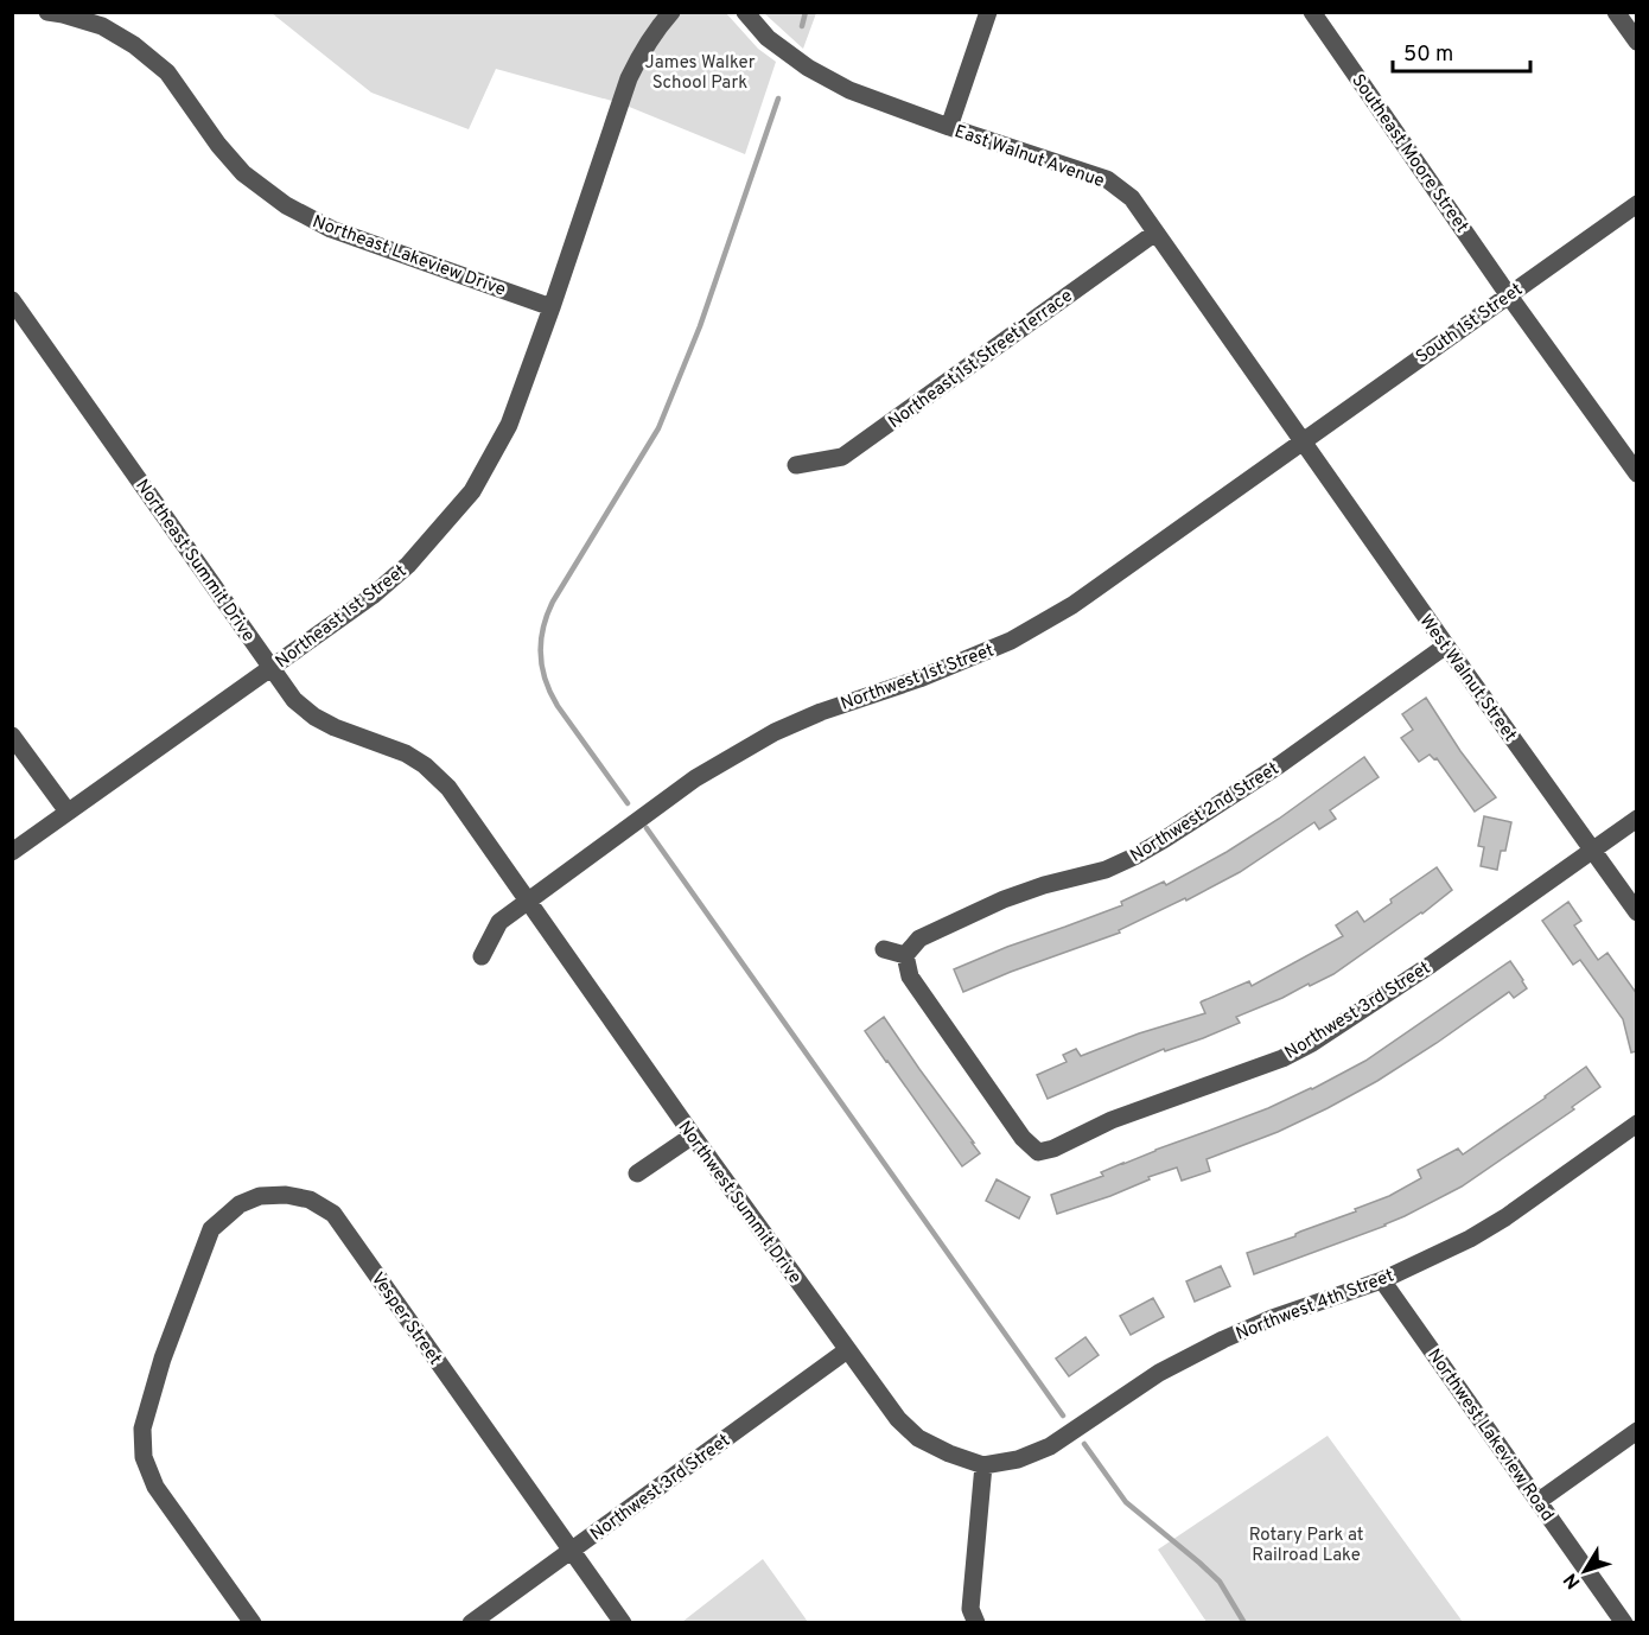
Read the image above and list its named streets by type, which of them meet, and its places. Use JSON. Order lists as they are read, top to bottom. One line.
{"streets":{"street":["Southeast Moore Street","East Walnut Avenue","Northeast Lakeview Drive","South 1st Street","Northeast 1st Street Terrace","Northeast Summit Drive","Northeast 1st Street","Northwest 1st Street","West Walnut Street","Northwest 2nd Street","Northwest 3rd Street","Northwest Summit Drive","Northwest 4th Street","Vesper Street","Northwest Lakeview Road"]},"crossings":[["Southeast Moore Street","South 1st Street"],["East Walnut Avenue","South 1st Street"],["East Walnut Avenue","Northeast 1st Street Terrace"],["East Walnut Avenue","Northwest 1st Street"],["East Walnut Avenue","West Walnut Street"],["Northeast Lakeview Drive","Northeast 1st Street"],["South 1st Street","Northwest 1st Street"],["South 1st Street","West Walnut Street"],["Northeast Summit Drive","Northeast 1st Street"],["Northeast Summit Drive","Northwest 1st Street"],["Northeast Summit Drive","Northwest Summit Drive"],["Northwest 1st Street","West Walnut Street"],["Northwest 1st Street","Northwest Summit Drive"],["West Walnut Street","Northwest 2nd Street"],["West Walnut Street","Northwest 3rd Street"],["Northwest 2nd Street","Northwest 3rd Street"],["Northwest 3rd Street","Northwest Summit Drive"],["Northwest 3rd Street","Vesper Street"],["Northwest Summit Drive","Northwest 4th Street"],["Northwest 4th Street","Northwest Lakeview Road"]],"parks":["James Walker School Park","Rotary Park at Railroad Lake"],"scale_bar":"50 m","north":"bottom left"}
